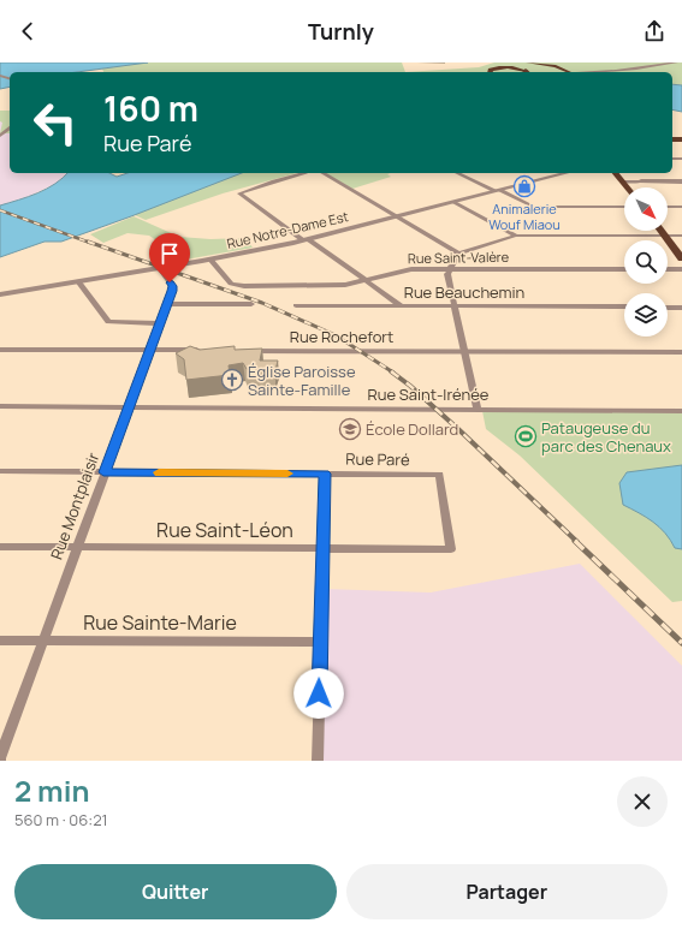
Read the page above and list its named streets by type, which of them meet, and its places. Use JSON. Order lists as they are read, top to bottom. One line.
{"streets":{"street":["Rue Notre-Dame Est","Rue Saint-Valère","Rue Beauchemin","Rue Rochefort","Rue Saint-Irénée","Rue Paré","Rue Montplaisir","Rue Saint-Léon","Rue Sainte-Marie"]},"crossings":[["Rue Notre-Dame Est","Rue Saint-Valère"],["Rue Notre-Dame Est","Rue Montplaisir"],["Rue Saint-Irénée","Rue Montplaisir"],["Rue Paré","Rue Montplaisir"],["Rue Paré","Rue Saint-Léon"],["Rue Montplaisir","Rue Saint-Léon"],["Rue Montplaisir","Rue Sainte-Marie"]],"places":{"shop":["Animalerie Wouf Miaou"],"church":["Église Paroisse Sainte-Famille"],"school or university":["École Dollard"],"sports":["Pataugeuse du parc des Chenaux"]},"north":"bottom right","page":{"header":"Turnly","turn":["160 m","Rue Paré"],"heading":["2 min","560 m · 06:21"],"buttons":["Quitter","Partager"]}}
